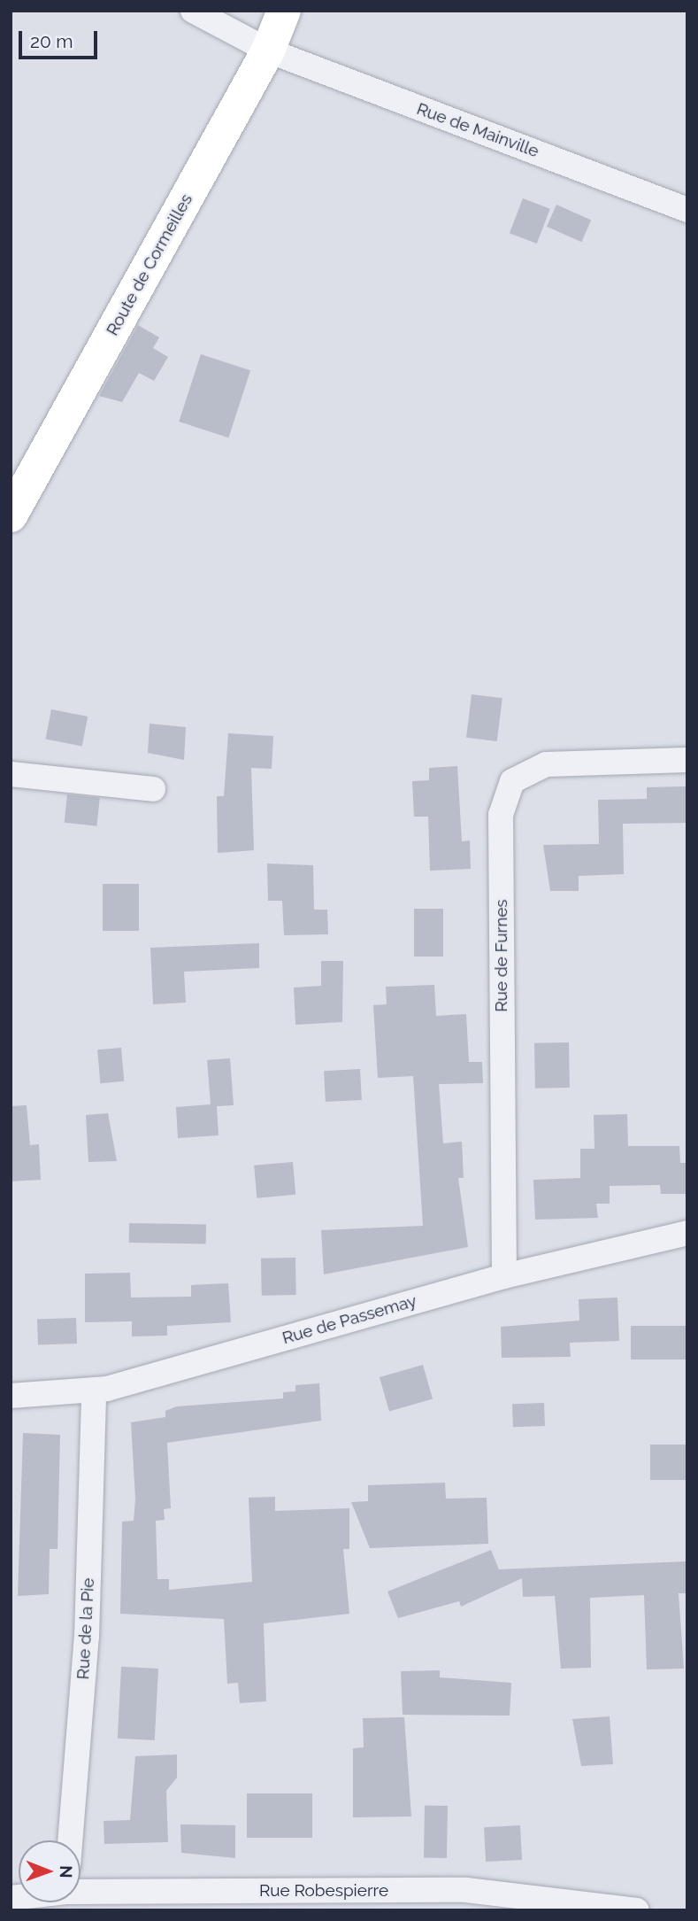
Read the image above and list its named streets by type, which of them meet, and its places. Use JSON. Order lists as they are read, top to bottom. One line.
{"streets":{"main road":["Route de Cormeilles"],"street":["Rue de Mainville","Rue de Furnes","Rue de Passemay","Rue de la Pie","Rue Robespierre"]},"crossings":[["Rue de Mainville","Route de Cormeilles"],["Rue de Furnes","Rue de Passemay"],["Rue de Passemay","Rue de la Pie"]],"scale_bar":"20 m","north":"right"}
